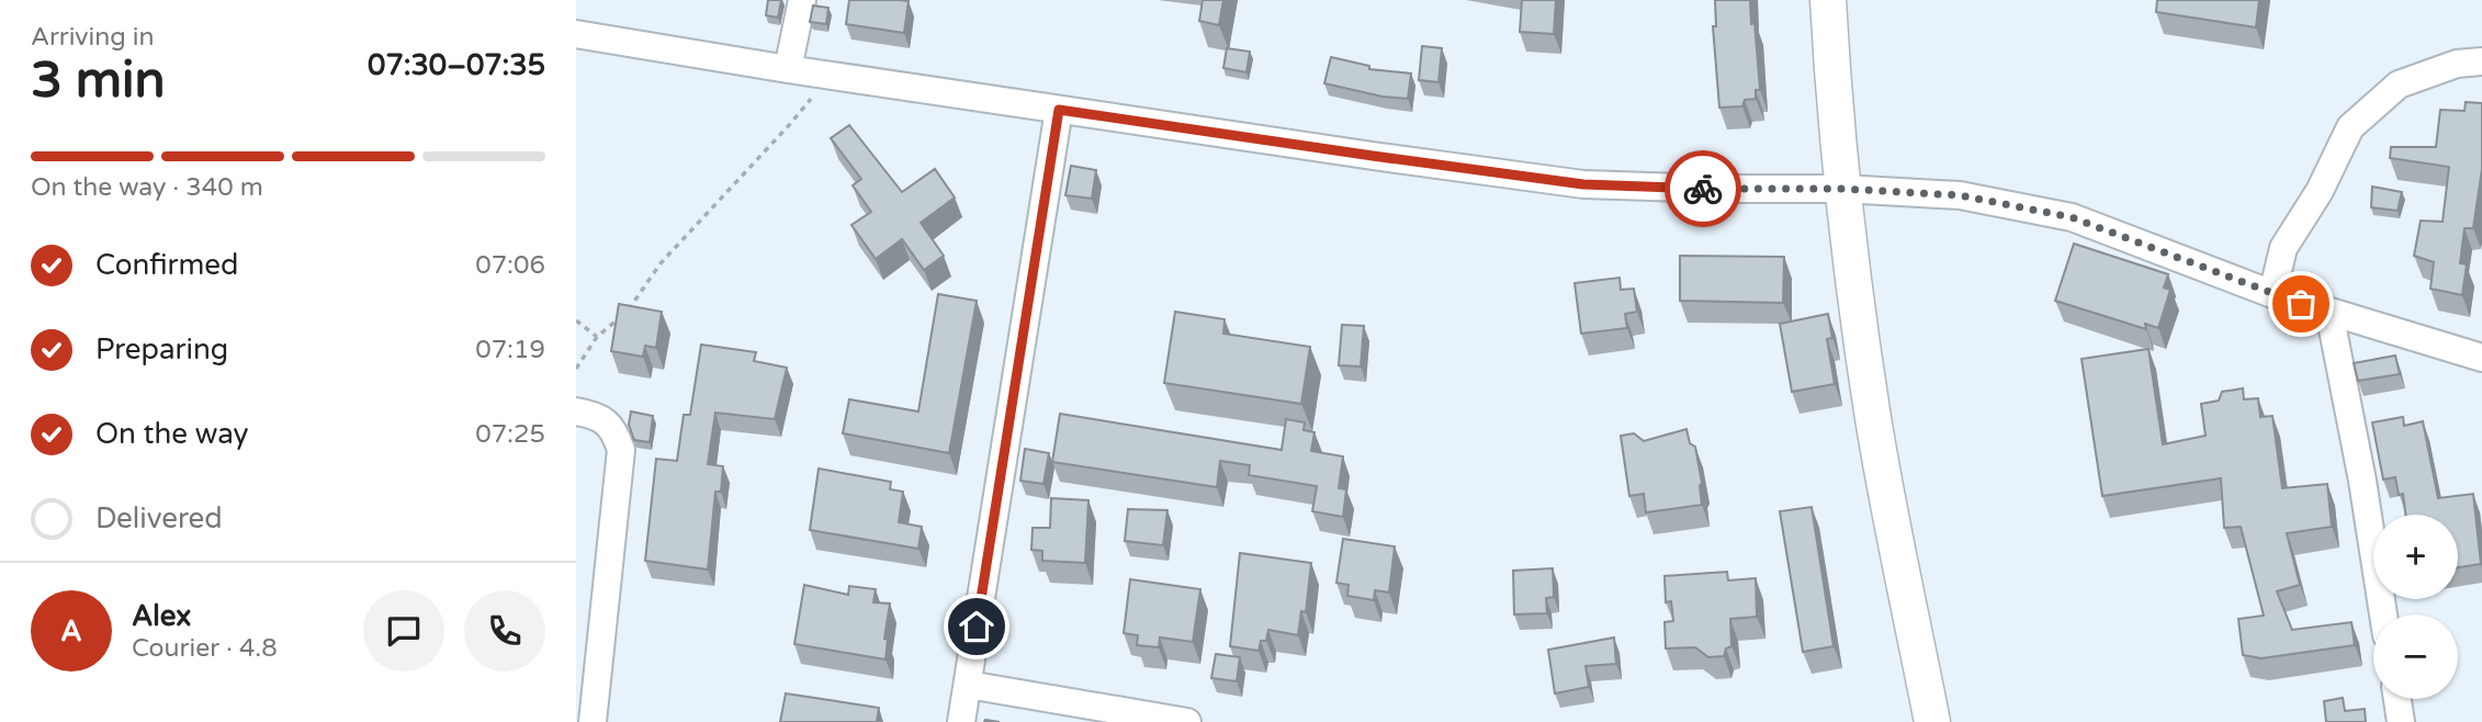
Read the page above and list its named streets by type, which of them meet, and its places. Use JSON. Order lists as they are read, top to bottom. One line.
{"page":{"heading":["3 min","Arriving in","07:30–07:35"],"panel":["Alex","Courier · 4.8"],"bar":"On the way · 340 m","list":[["Confirmed","07:06"],["Preparing","07:19"],["On the way","07:25"],"Delivered"],"map_buttons":["+","−"],"round":"A"}}
